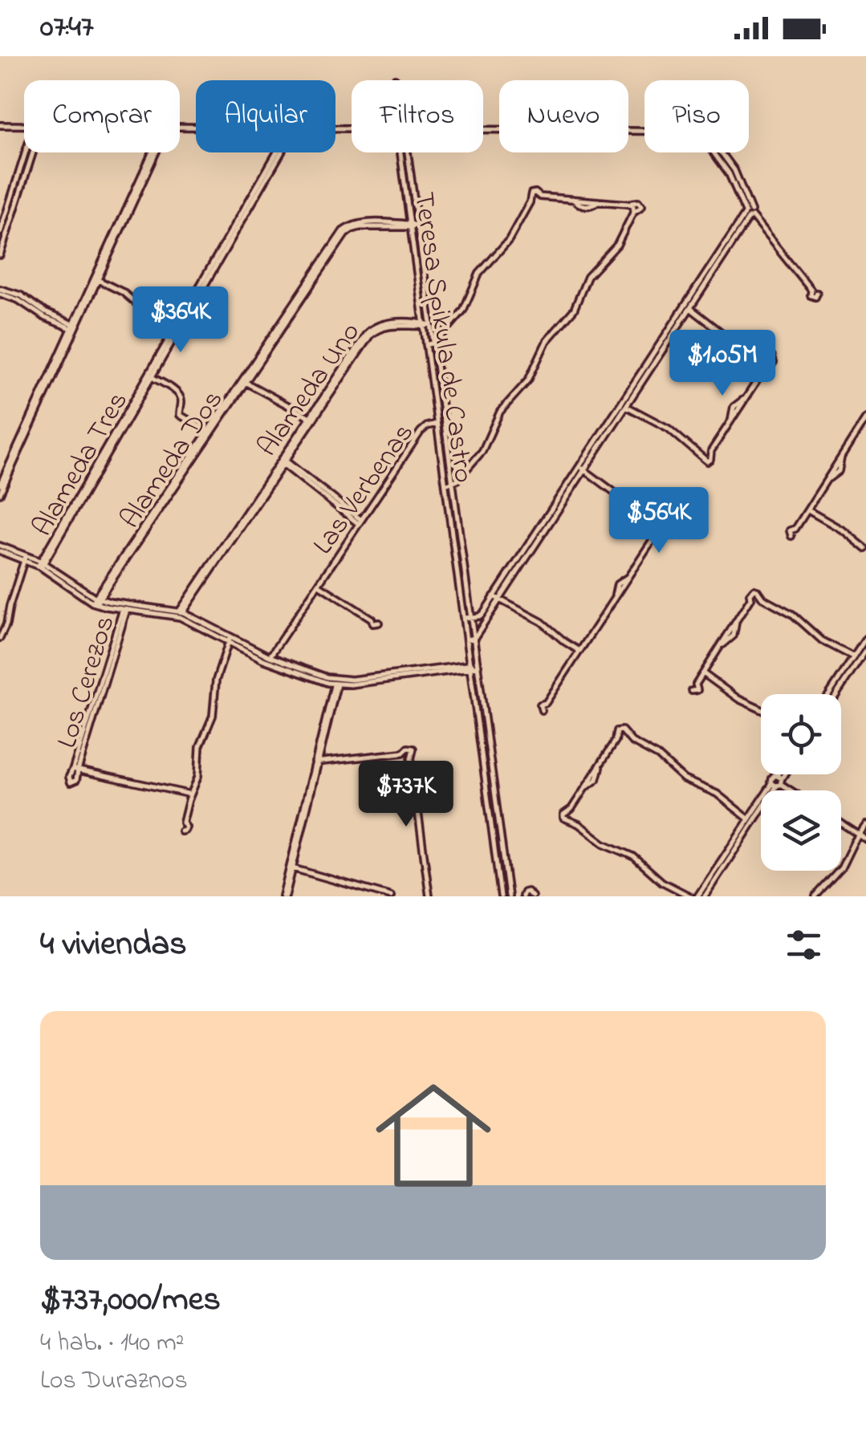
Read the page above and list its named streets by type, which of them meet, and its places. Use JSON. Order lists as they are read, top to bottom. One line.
{"streets":{"street":["Teresa Spikula de Castro","Alameda Uno","Alameda Dos","Alameda Tres","Las Verbenas","Los Cerezos"]},"crossings":[["Teresa Spikula de Castro","Alameda Uno"],["Teresa Spikula de Castro","Alameda Dos"],["Teresa Spikula de Castro","Las Verbenas"]],"page":{"status":"07:47","chip":["Comprar","Alquilar","Filtros","Nuevo","Piso"],"price":["$364K","$1.05M","$564K","$737K"],"heading":"4 viviendas","list":[{"name":"$737,000/mes","note":"4 hab. · 140 m² · Los Duraznos"}]}}
